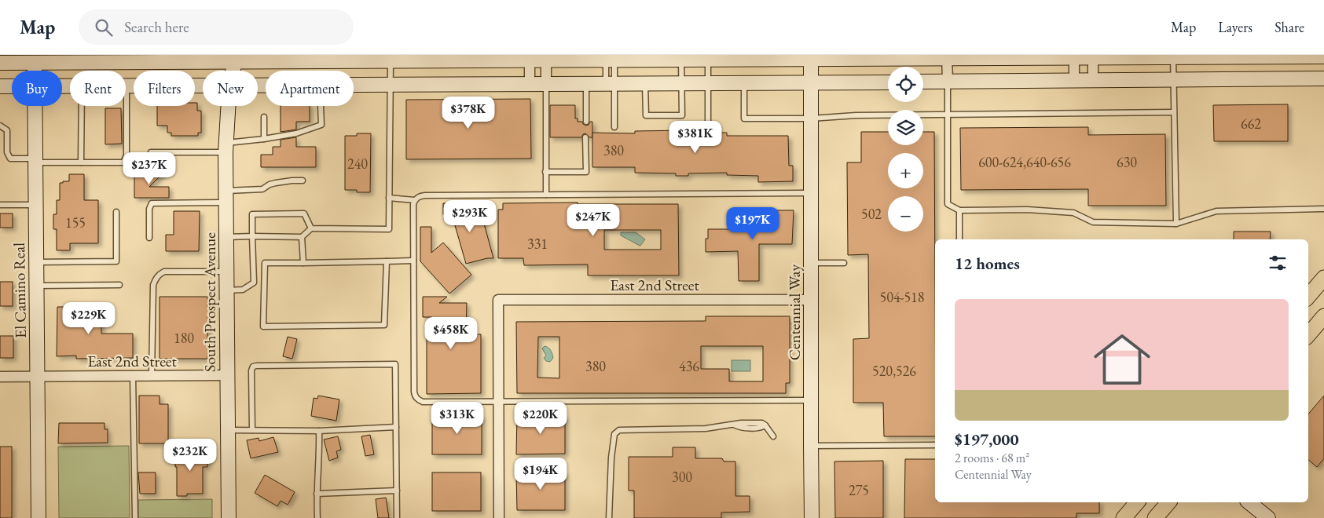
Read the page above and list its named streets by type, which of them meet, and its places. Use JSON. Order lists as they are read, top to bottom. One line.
{"streets":{"main road":["El Camino Real","South Prospect Avenue","Centennial Way"],"street":["East 2nd Street"]},"crossings":[["East 2nd Street","El Camino Real"],["East 2nd Street","South Prospect Avenue"],["East 2nd Street","Centennial Way"]],"house_numbers":["662","380","600-624,640-656","630","240","502","155","331","504-518","180","380","436","520,526","300","275"],"page":{"header":"Map","search":"Search here","nav":["Map","Layers","Share"],"map_buttons":["+","−"],"chip":["Buy","Rent","Filters","New","Apartment"],"price":["$378K","$381K","$237K","$293K","$247K","$197K","$229K","$458K","$313K","$220K","$232K","$194K"],"heading":"12 homes","list":[{"name":"$197,000","note":"2 rooms · 68 m² · Centennial Way"}]}}
